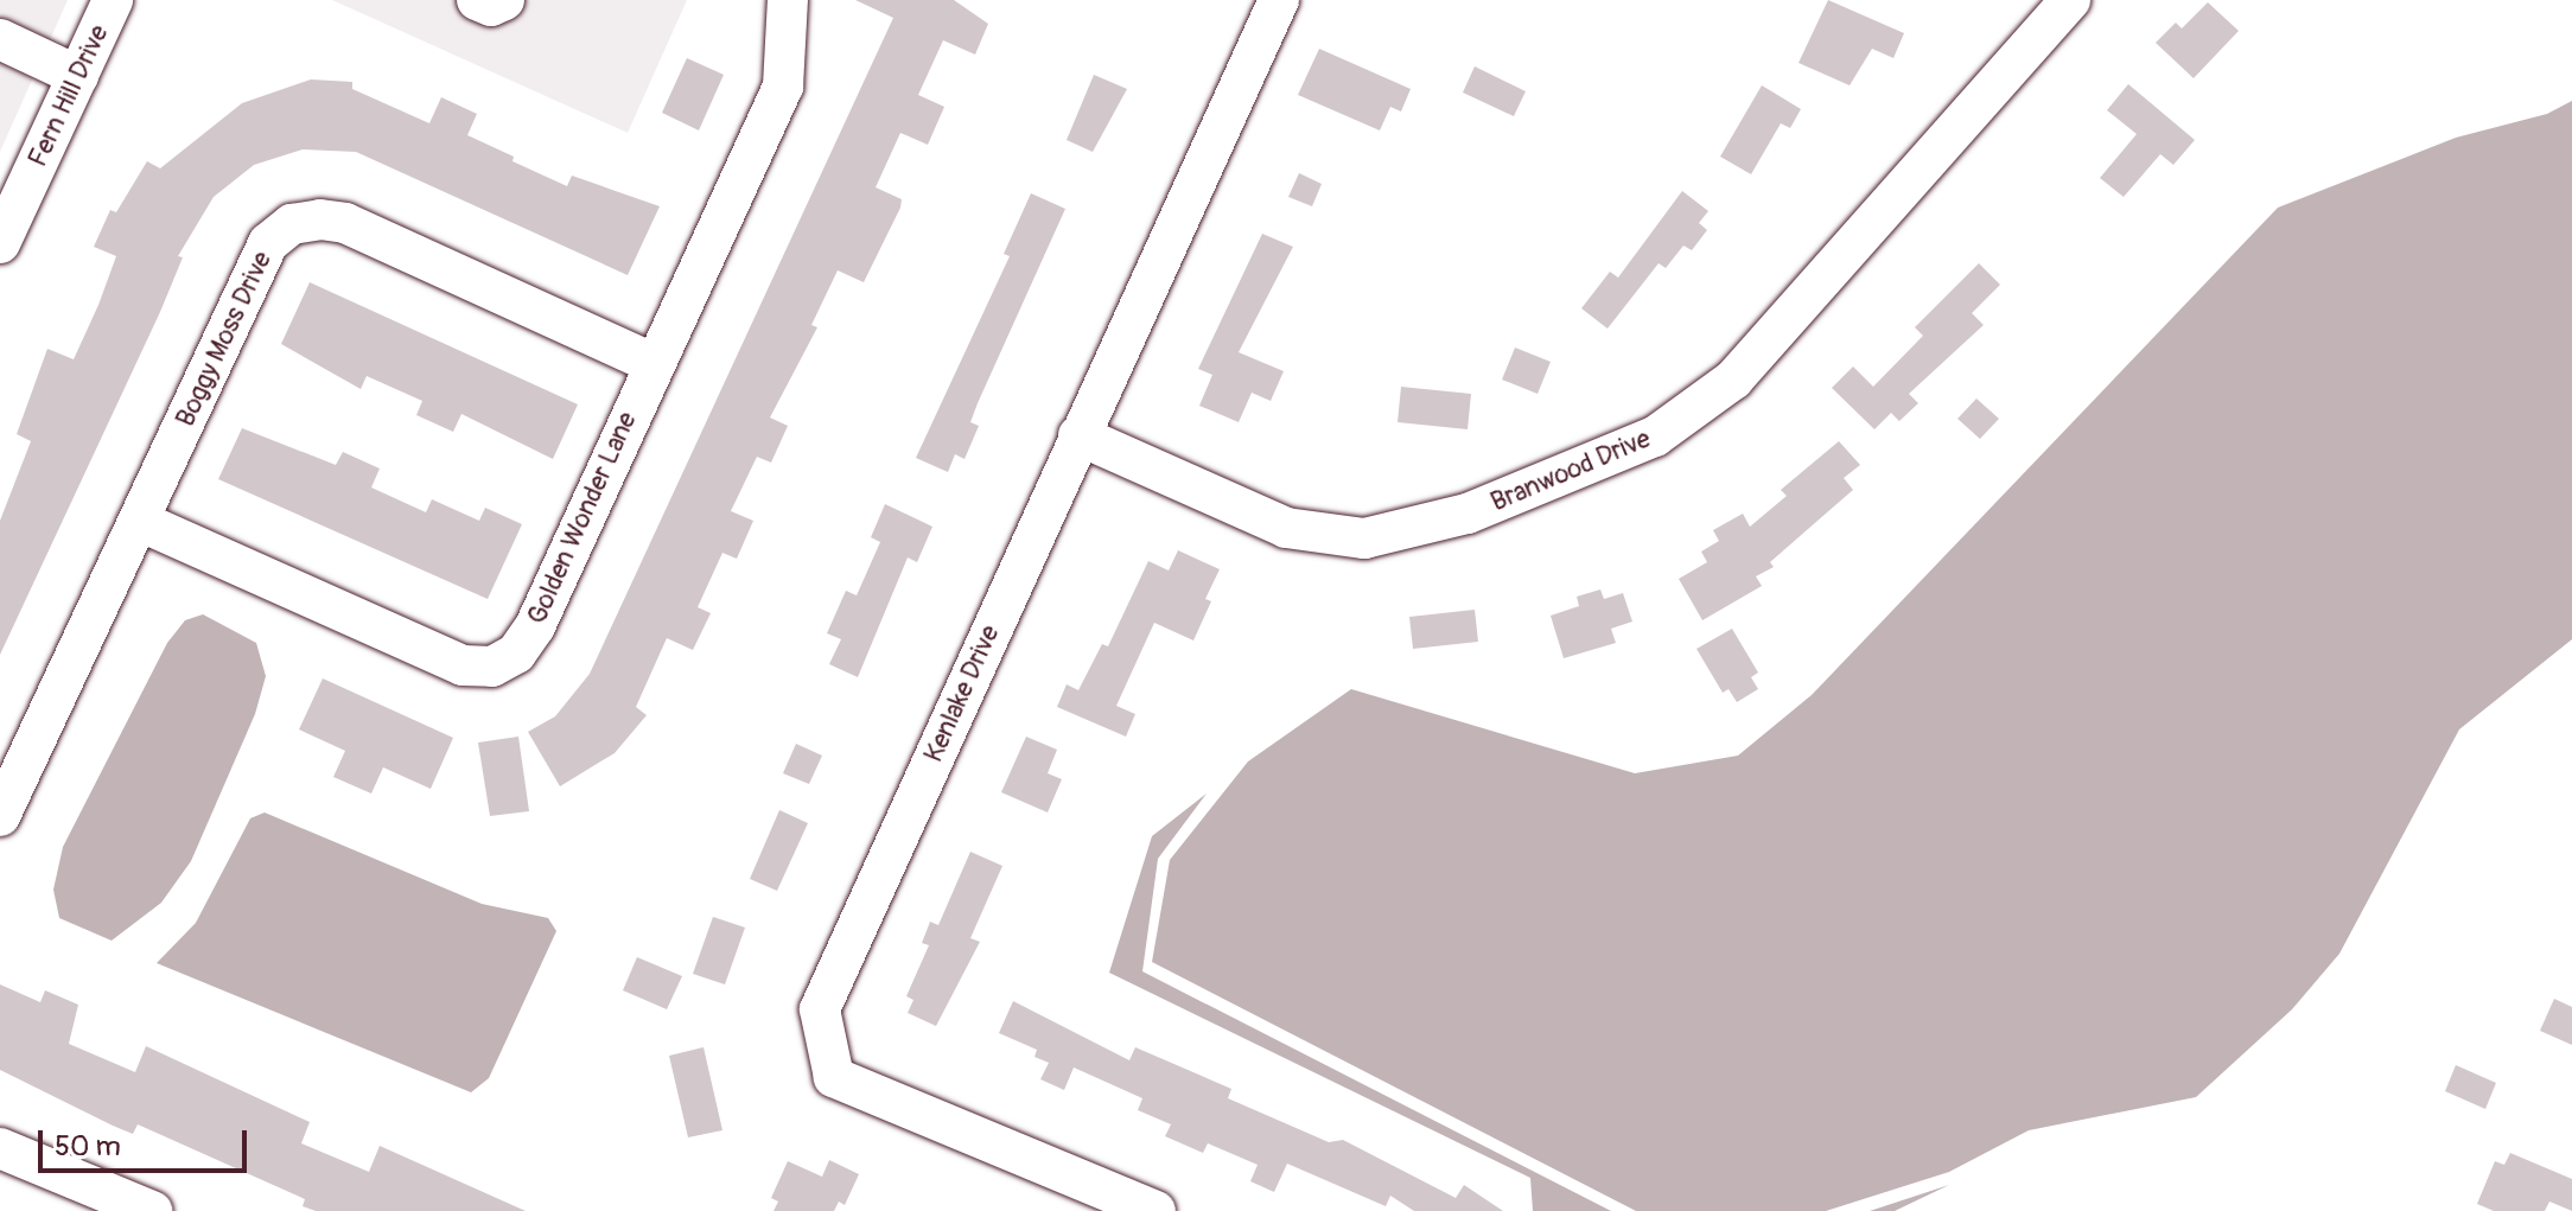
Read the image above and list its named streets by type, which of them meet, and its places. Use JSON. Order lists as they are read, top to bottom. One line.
{"streets":{"street":["Fern Hill Drive","Boggy Moss Drive","Branwood Drive","Golden Wonder Lane","Kenlake Drive"]},"crossings":[["Boggy Moss Drive","Golden Wonder Lane"],["Branwood Drive","Kenlake Drive"]],"scale_bar":"50 m"}
